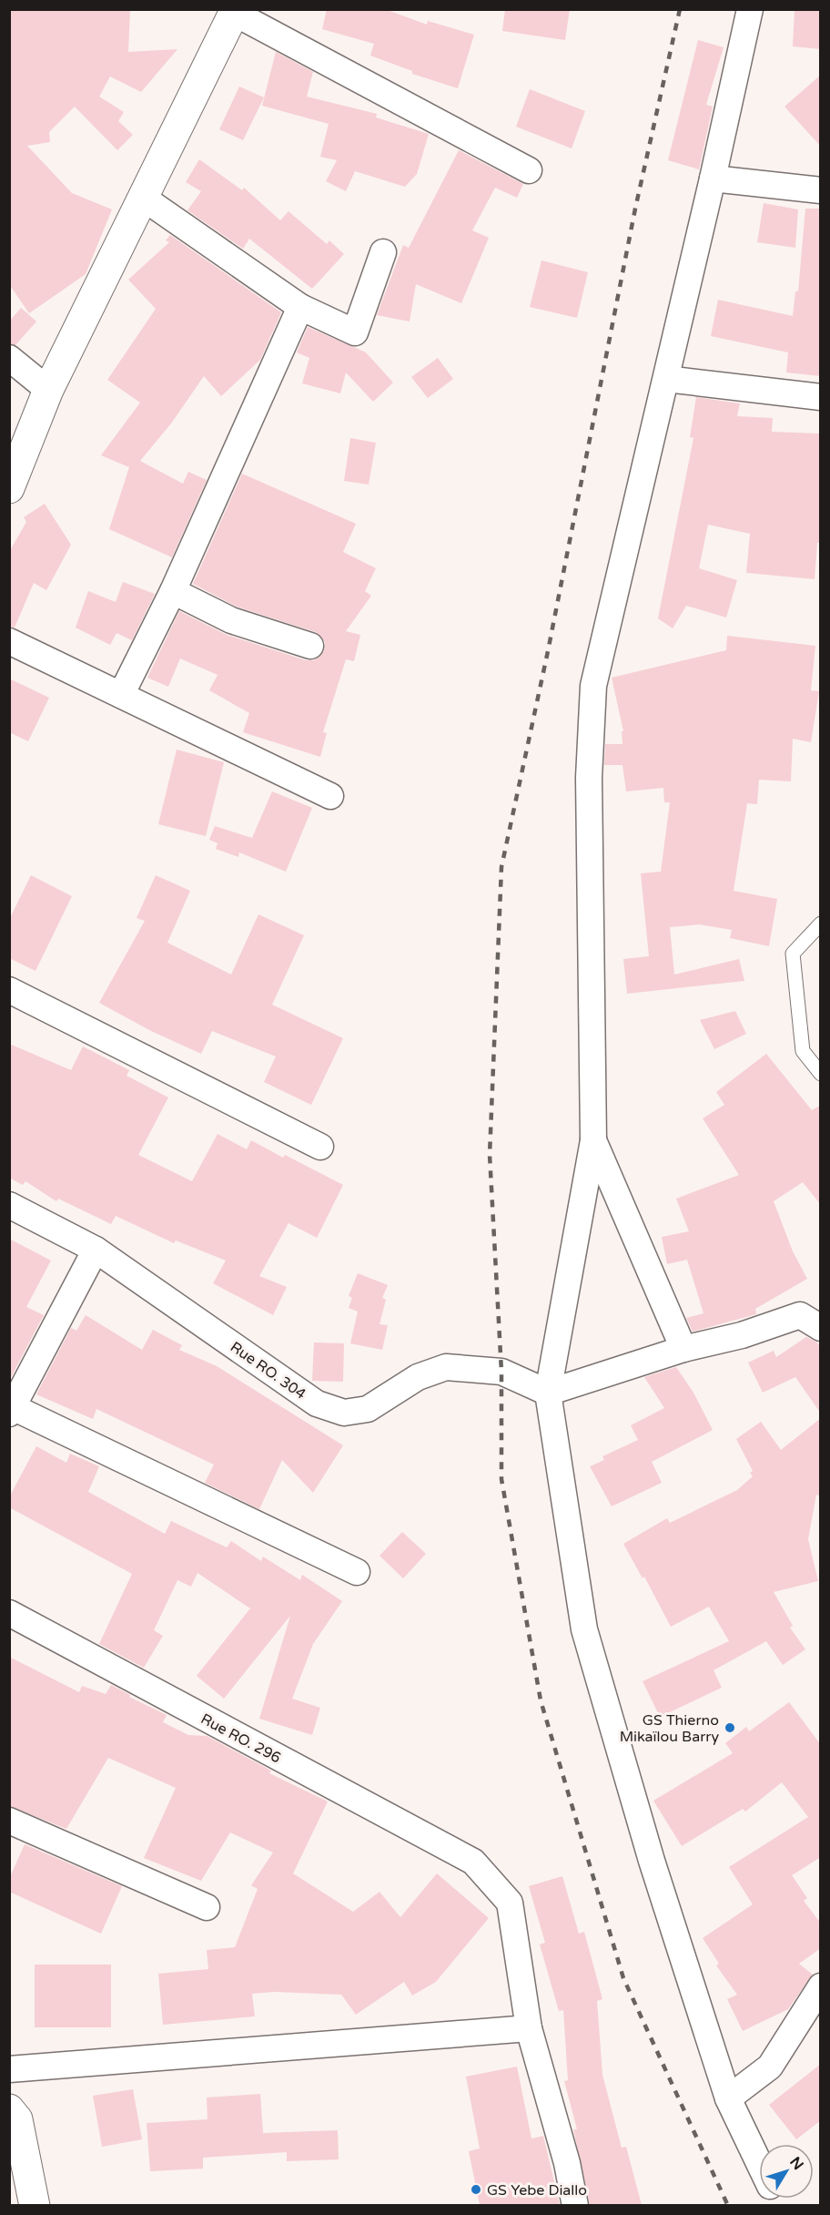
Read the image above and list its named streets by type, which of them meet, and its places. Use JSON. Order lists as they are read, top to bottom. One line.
{"streets":{"street":["Rue RO. 304","Rue RO. 296"]},"places":["GS Thierno Mikaïlou Barry","GS Yebe Diallo"],"north":"top right"}
